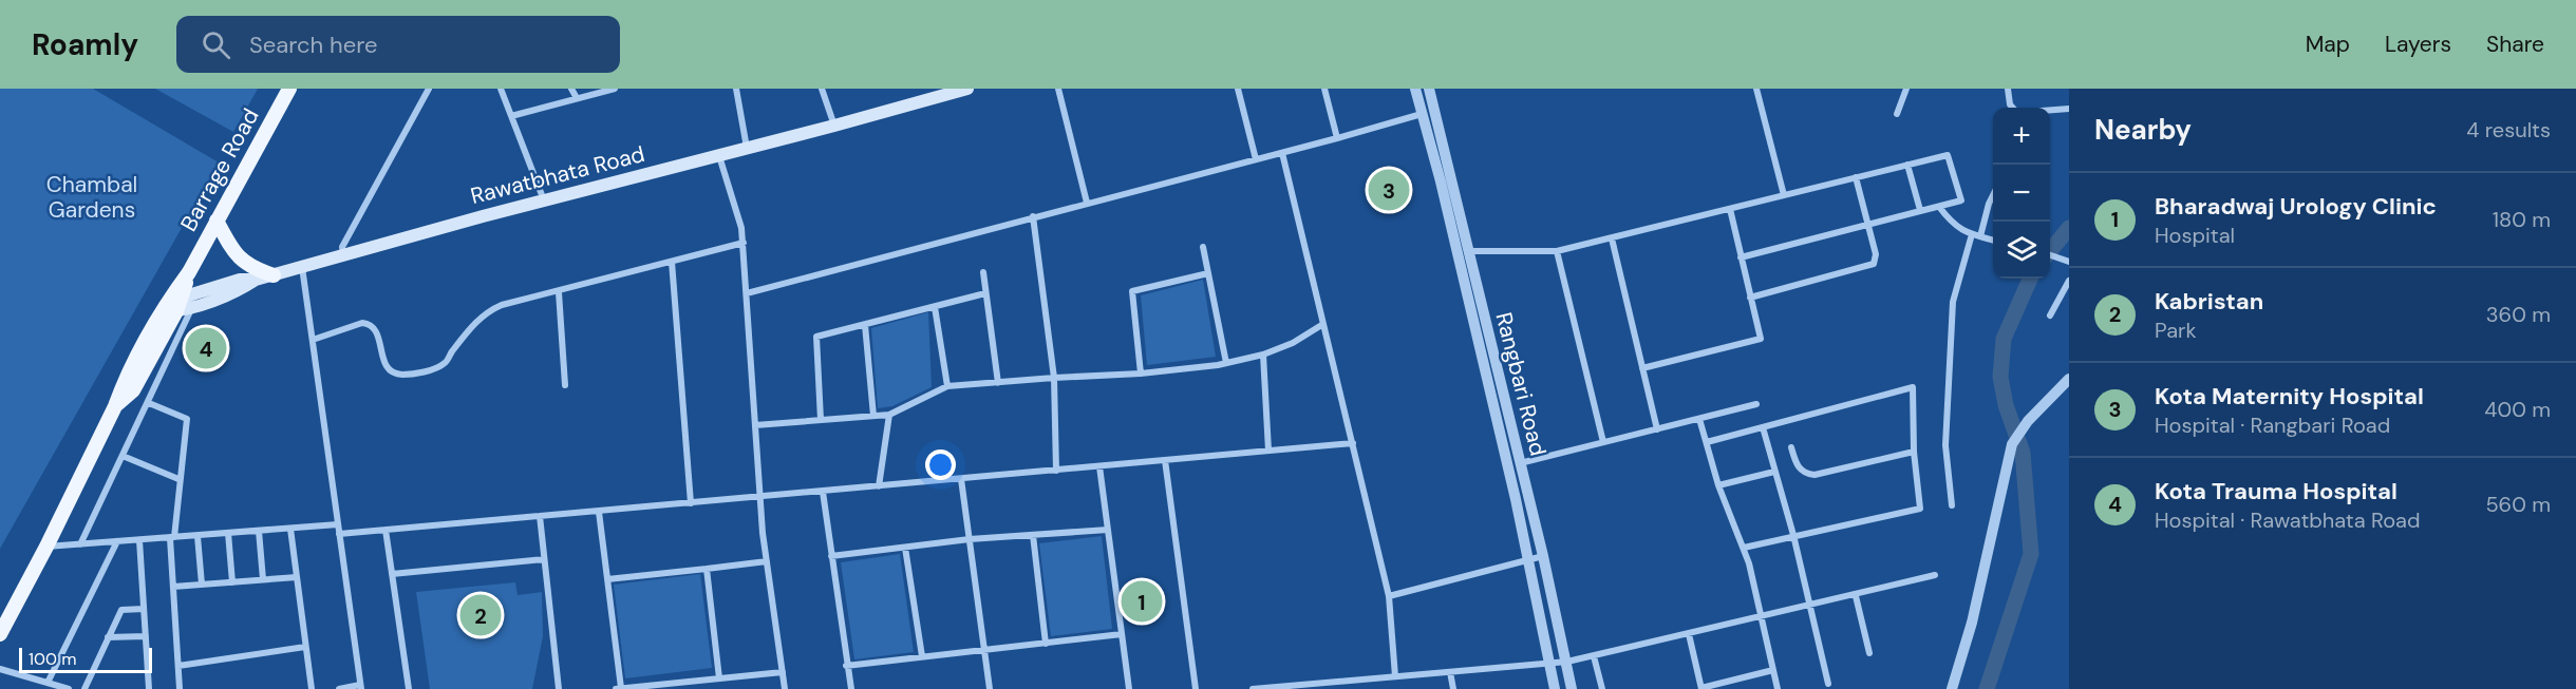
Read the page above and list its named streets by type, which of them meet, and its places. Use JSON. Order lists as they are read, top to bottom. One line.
{"streets":{"main road":["Barrage Road","Rawatbhata Road"],"street":["Rangbari Road"]},"crossings":[["Barrage Road","Rawatbhata Road"]],"parks":["Chambal Gardens"],"scale_bar":"100 m","page":{"header":"Roamly","search":"Search here","nav":["Map","Layers","Share"],"heading":["Nearby","4 results"],"map_buttons":["+","−"],"pins":["3","4","1","2"],"list":[{"mark":"1","name":"Bharadwaj Urology Clinic","note":"Hospital","value":"180 m"},{"mark":"2","name":"Kabristan","note":"Park","value":"360 m"},{"mark":"3","name":"Kota Maternity Hospital","note":"Hospital · Rangbari Road","value":"400 m"},{"mark":"4","name":"Kota Trauma Hospital","note":"Hospital · Rawatbhata Road","value":"560 m"}],"scale":"100 m"}}
